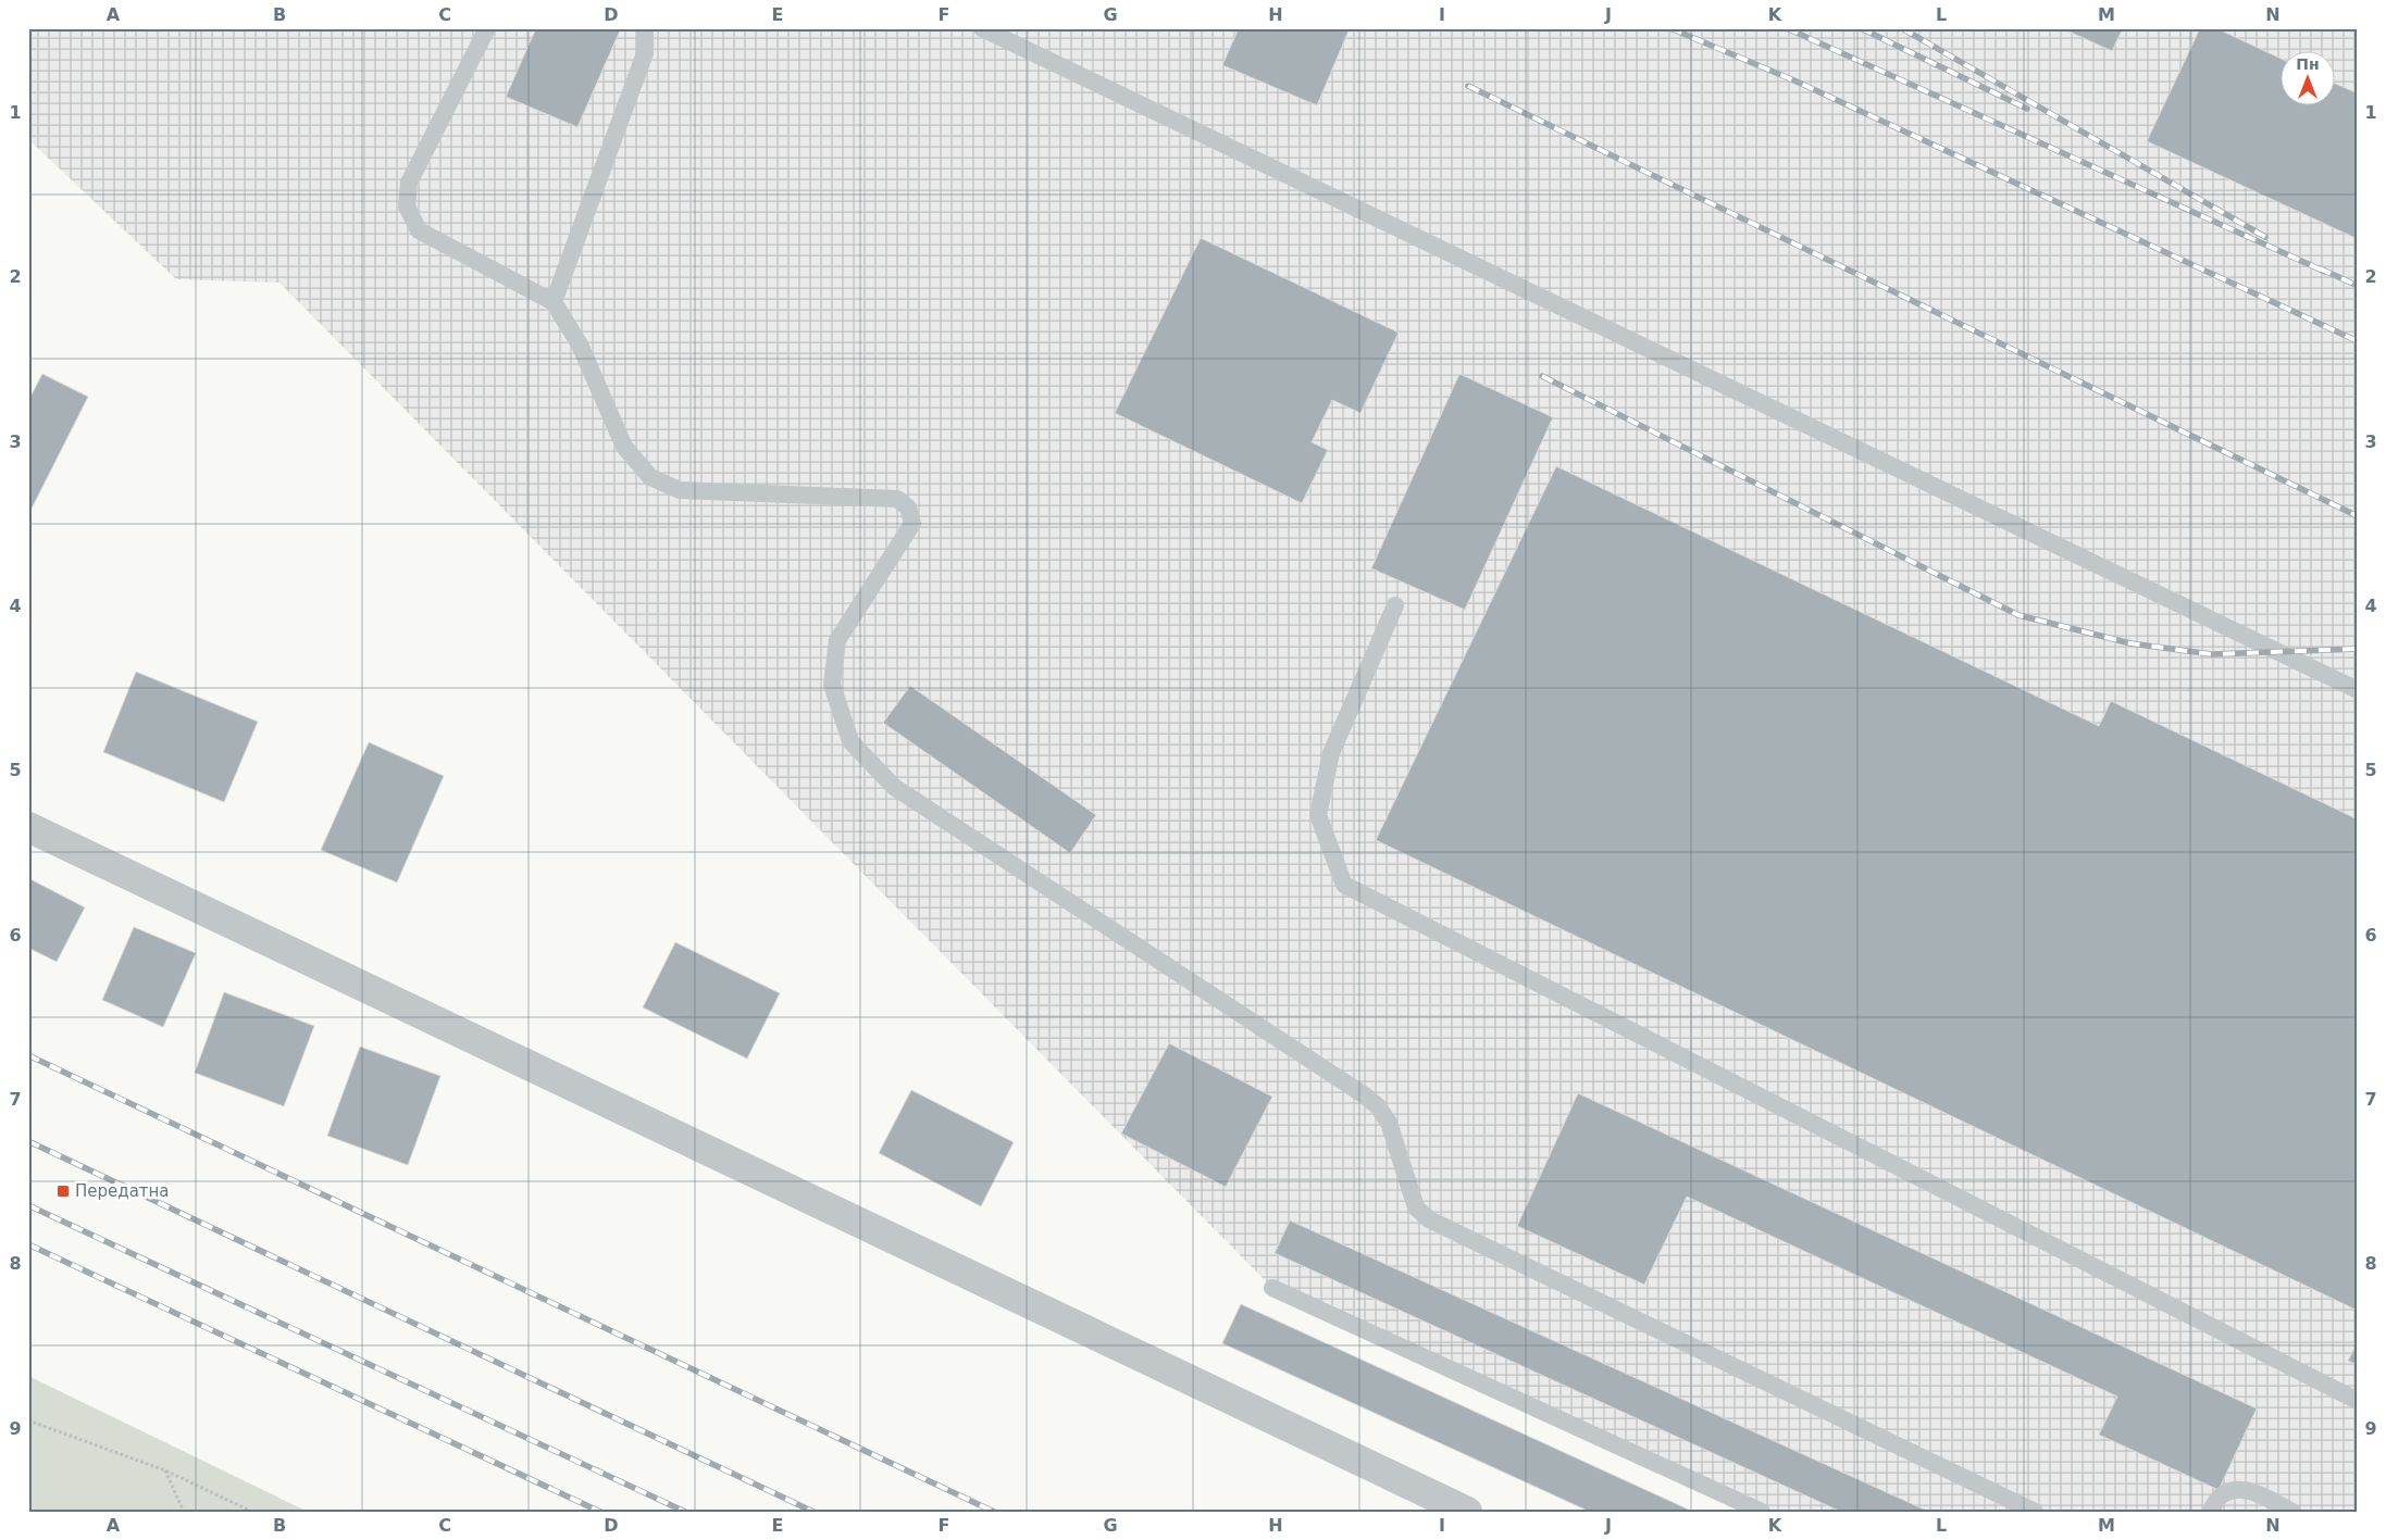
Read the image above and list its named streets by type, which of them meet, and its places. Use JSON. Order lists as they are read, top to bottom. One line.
{"places":{"transit":["Передатна"]},"north":"top","grid":{"columns":["A","B","C","D","E","F","G","H","I","J","K","L","M","N"],"rows":["1","2","3","4","5","6","7","8","9"]}}
